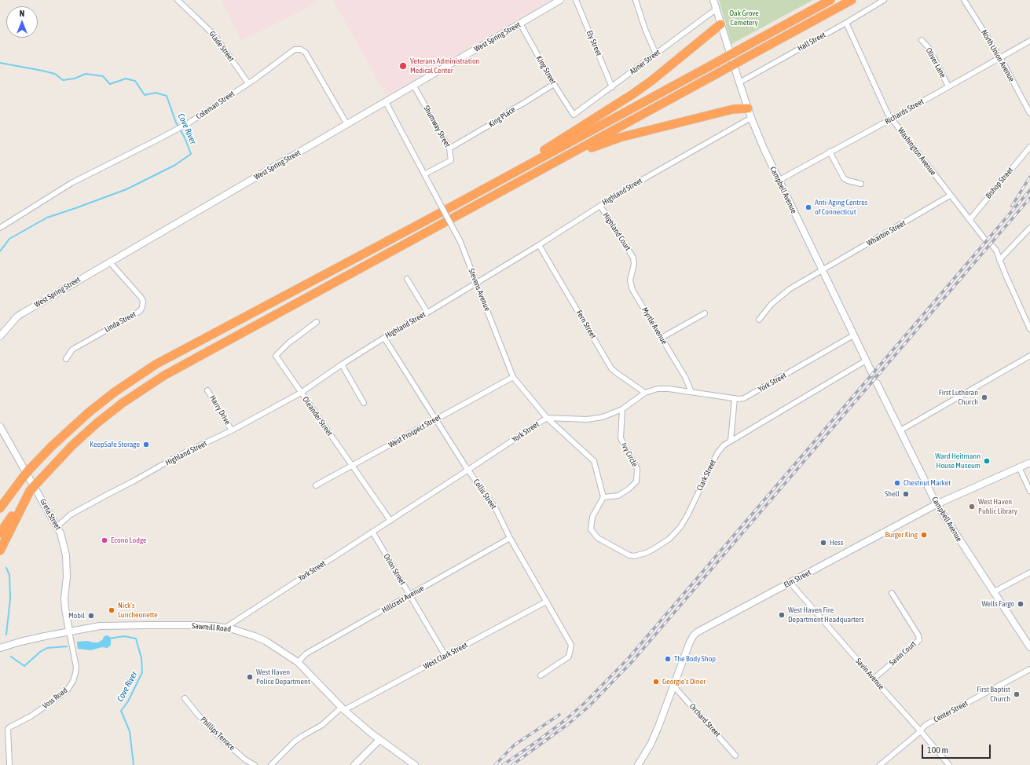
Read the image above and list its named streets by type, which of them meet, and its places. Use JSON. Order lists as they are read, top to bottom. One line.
{"streets":{"main road":["West Spring Street","Campbell Avenue","Greta Street","Elm Street","Sawmill Road"],"street":["Hall Street","Ely Street","Glade Street","North Union Avenue","Abner Street","Oliver Lane","King Street","Coleman Street","Richards Street","King Place","Shumway Street","Washington Avenue","Bishop Street","Highland Street","Highland Court","Wharton Street","Stevens Avenue","Linda Street","Fern Street","Myrtle Avenue","York Street","Harry Drive","Oleander Street","West Prospect Street","Ivy Circle","Clark Street","Collis Street","Orion Street","Hillcrest Avenue","Savin Court","West Clark Street","Savin Avenue","Voss Road","Center Street","Orchard Street","Phillips Terrace"]},"crossings":[["West Spring Street","King Street"],["West Spring Street","Coleman Street"],["West Spring Street","Shumway Street"],["West Spring Street","Stevens Avenue"],["West Spring Street","Linda Street"],["Hall Street","Washington Avenue"],["Hall Street","Campbell Avenue"],["Ely Street","Abner Street"],["Glade Street","Coleman Street"],["North Union Avenue","Richards Street"],["Abner Street","King Street"],["Abner Street","Campbell Avenue"],["Oliver Lane","Richards Street"],["King Street","King Place"],["Richards Street","Washington Avenue"],["Richards Street","Campbell Avenue"],["King Place","Shumway Street"],["Shumway Street","Stevens Avenue"],["Washington Avenue","Bishop Street"],["Washington Avenue","Wharton Street"],["Campbell Avenue","Highland Street"],["Campbell Avenue","Wharton Street"],["Campbell Avenue","York Street"],["Campbell Avenue","Clark Street"],["Campbell Avenue","Elm Street"],["Highland Street","Highland Court"],["Highland Street","Stevens Avenue"],["Highland Street","Fern Street"],["Highland Street","Harry Drive"],["Highland Street","Oleander Street"],["Highland Street","Collis Street"],["Highland Street","Greta Street"],["Highland Court","Myrtle Avenue"],["Stevens Avenue","York Street"],["Stevens Avenue","West Prospect Street"],["Stevens Avenue","Ivy Circle"],["Stevens Avenue","Clark Street"],["Fern Street","York Street"],["Myrtle Avenue","York Street"],["York Street","Oleander Street"],["York Street","Ivy Circle"],["York Street","Collis Street"],["York Street","Orion Street"],["York Street","Sawmill Road"],["Oleander Street","West Prospect Street"],["West Prospect Street","Collis Street"],["Ivy Circle","Clark Street"],["Collis Street","Hillcrest Avenue"],["Collis Street","West Clark Street"],["Greta Street","Sawmill Road"],["Greta Street","Voss Road"],["Orion Street","Hillcrest Avenue"],["Orion Street","West Clark Street"],["Elm Street","Savin Avenue"],["Elm Street","Orchard Street"],["Hillcrest Avenue","Sawmill Road"],["Sawmill Road","West Clark Street"],["Sawmill Road","Voss Road"],["Savin Court","Savin Avenue"],["Savin Avenue","Center Street"]],"water":["Cove River"],"parks":["Oak Grove Cemetery"],"places":["Veterans Administration Medical Center","Anti-Aging Centres of Connecticut","First Lutheran Church","KeepSafe Storage","Ward Heitmann House Museum","Chestnut Market","Shell","West Haven Public Library","Burger King","Econo Lodge","Hess","Wells Fargo","Nick’s Luncheonette","West Haven Fire Department Headquarters","Mobil","The Body Shop","West Haven Police Department","Georgie’s Diner","First Baptist Church"],"scale_bar":"100 m","north":"top"}
